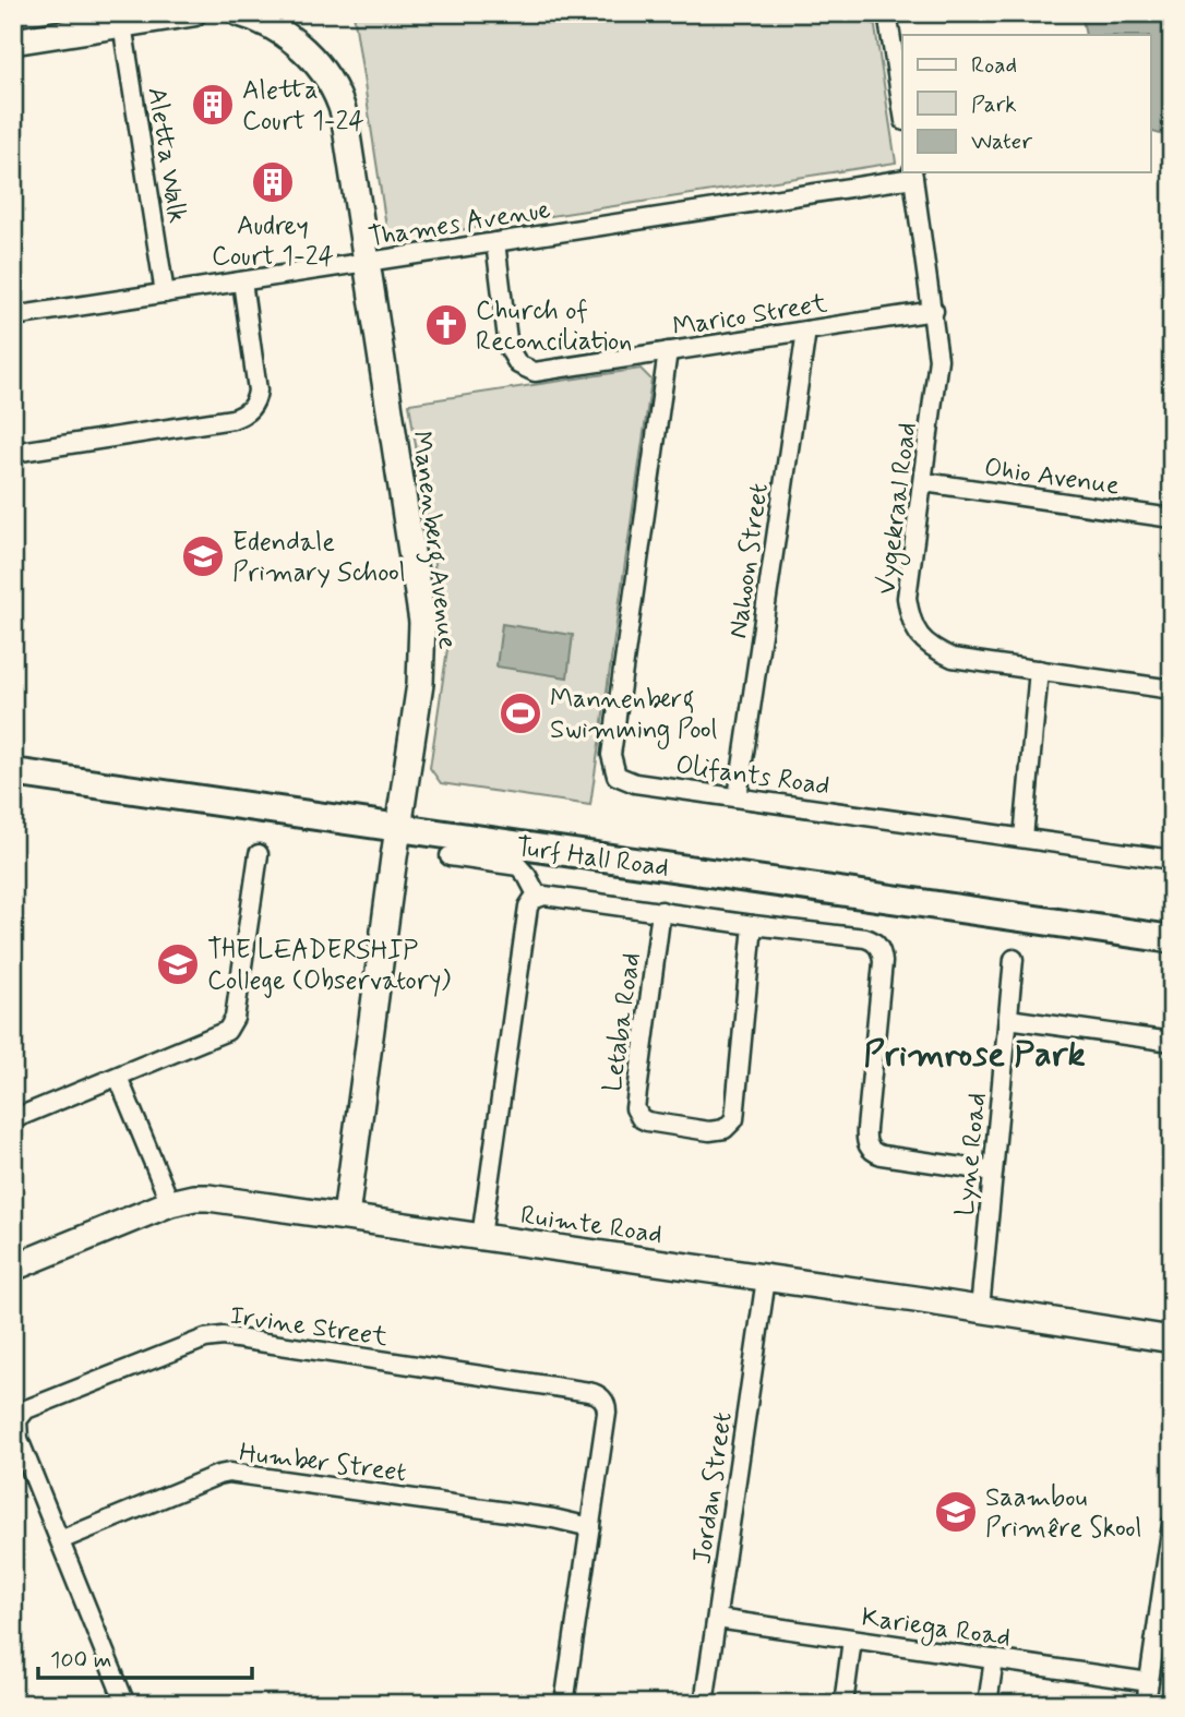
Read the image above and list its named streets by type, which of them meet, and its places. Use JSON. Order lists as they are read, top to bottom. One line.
{"streets":{"main road":["Turf Hall Road"],"street":["Aletta Walk","Thames Avenue","Marico Street","Ohio Avenue","Vygekraal Road","Manenberg Avenue","Nahoon Street","Olifants Road","Letaba Road","Lyne Road","Ruimte Road","Irvine Street","Humber Street","Jordan Street","Kariega Road"]},"crossings":[["Aletta Walk","Thames Avenue"],["Thames Avenue","Marico Street"],["Thames Avenue","Vygekraal Road"],["Thames Avenue","Manenberg Avenue"],["Marico Street","Vygekraal Road"],["Marico Street","Nahoon Street"],["Marico Street","Olifants Road"],["Ohio Avenue","Vygekraal Road"],["Manenberg Avenue","Turf Hall Road"],["Manenberg Avenue","Ruimte Road"],["Nahoon Street","Olifants Road"],["Lyne Road","Ruimte Road"],["Ruimte Road","Jordan Street"],["Irvine Street","Humber Street"],["Jordan Street","Kariega Road"]],"districts":["Primrose Park"],"places":{"building":["Aletta Court 1-24","Audrey Court 1-24"],"church":["Church of Reconciliation"],"school or university":["Edendale Primary School","THE LEADERSHIP College (Observatory)","Saambou Primêre Skool"],"sports":["Mannenberg Swimming Pool"]},"legend":["Road","Park","Water"],"scale_bar":"100 m"}
